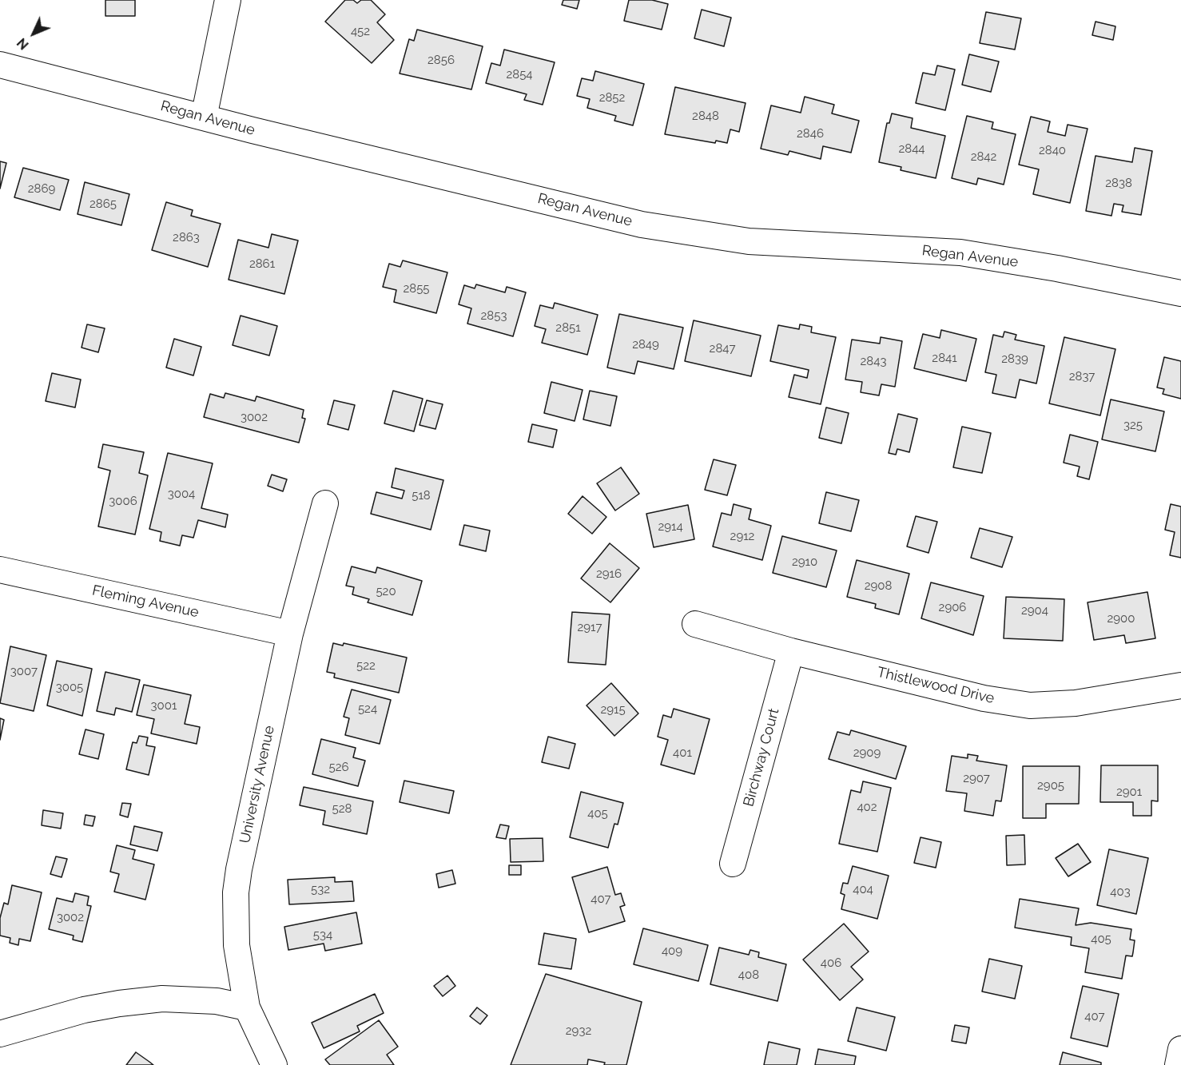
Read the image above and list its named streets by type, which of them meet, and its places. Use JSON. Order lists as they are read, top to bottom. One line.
{"streets":{"street":["Regan Avenue","Fleming Avenue","Thistlewood Drive","Birchway Court","University Avenue"]},"crossings":[["Fleming Avenue","University Avenue"],["Thistlewood Drive","Birchway Court"]],"house_numbers":["452","2856","2854","2852","2848","2846","2844","2840","2842","2838","2869","2865","2863","2861","2855","2853","2851","2849","2847","2841","2839","2843","2837","3002","325","3004","518","3006","2914","2912","2910","2916","2908","520","2906","2904","2900","2917","522","3007","3005","3001","524","2915","401","2909","526","2907","2905","2901","402","528","405","532","404","403","407","3002","534","405","409","406","408","407","2932"],"north":"bottom left"}
